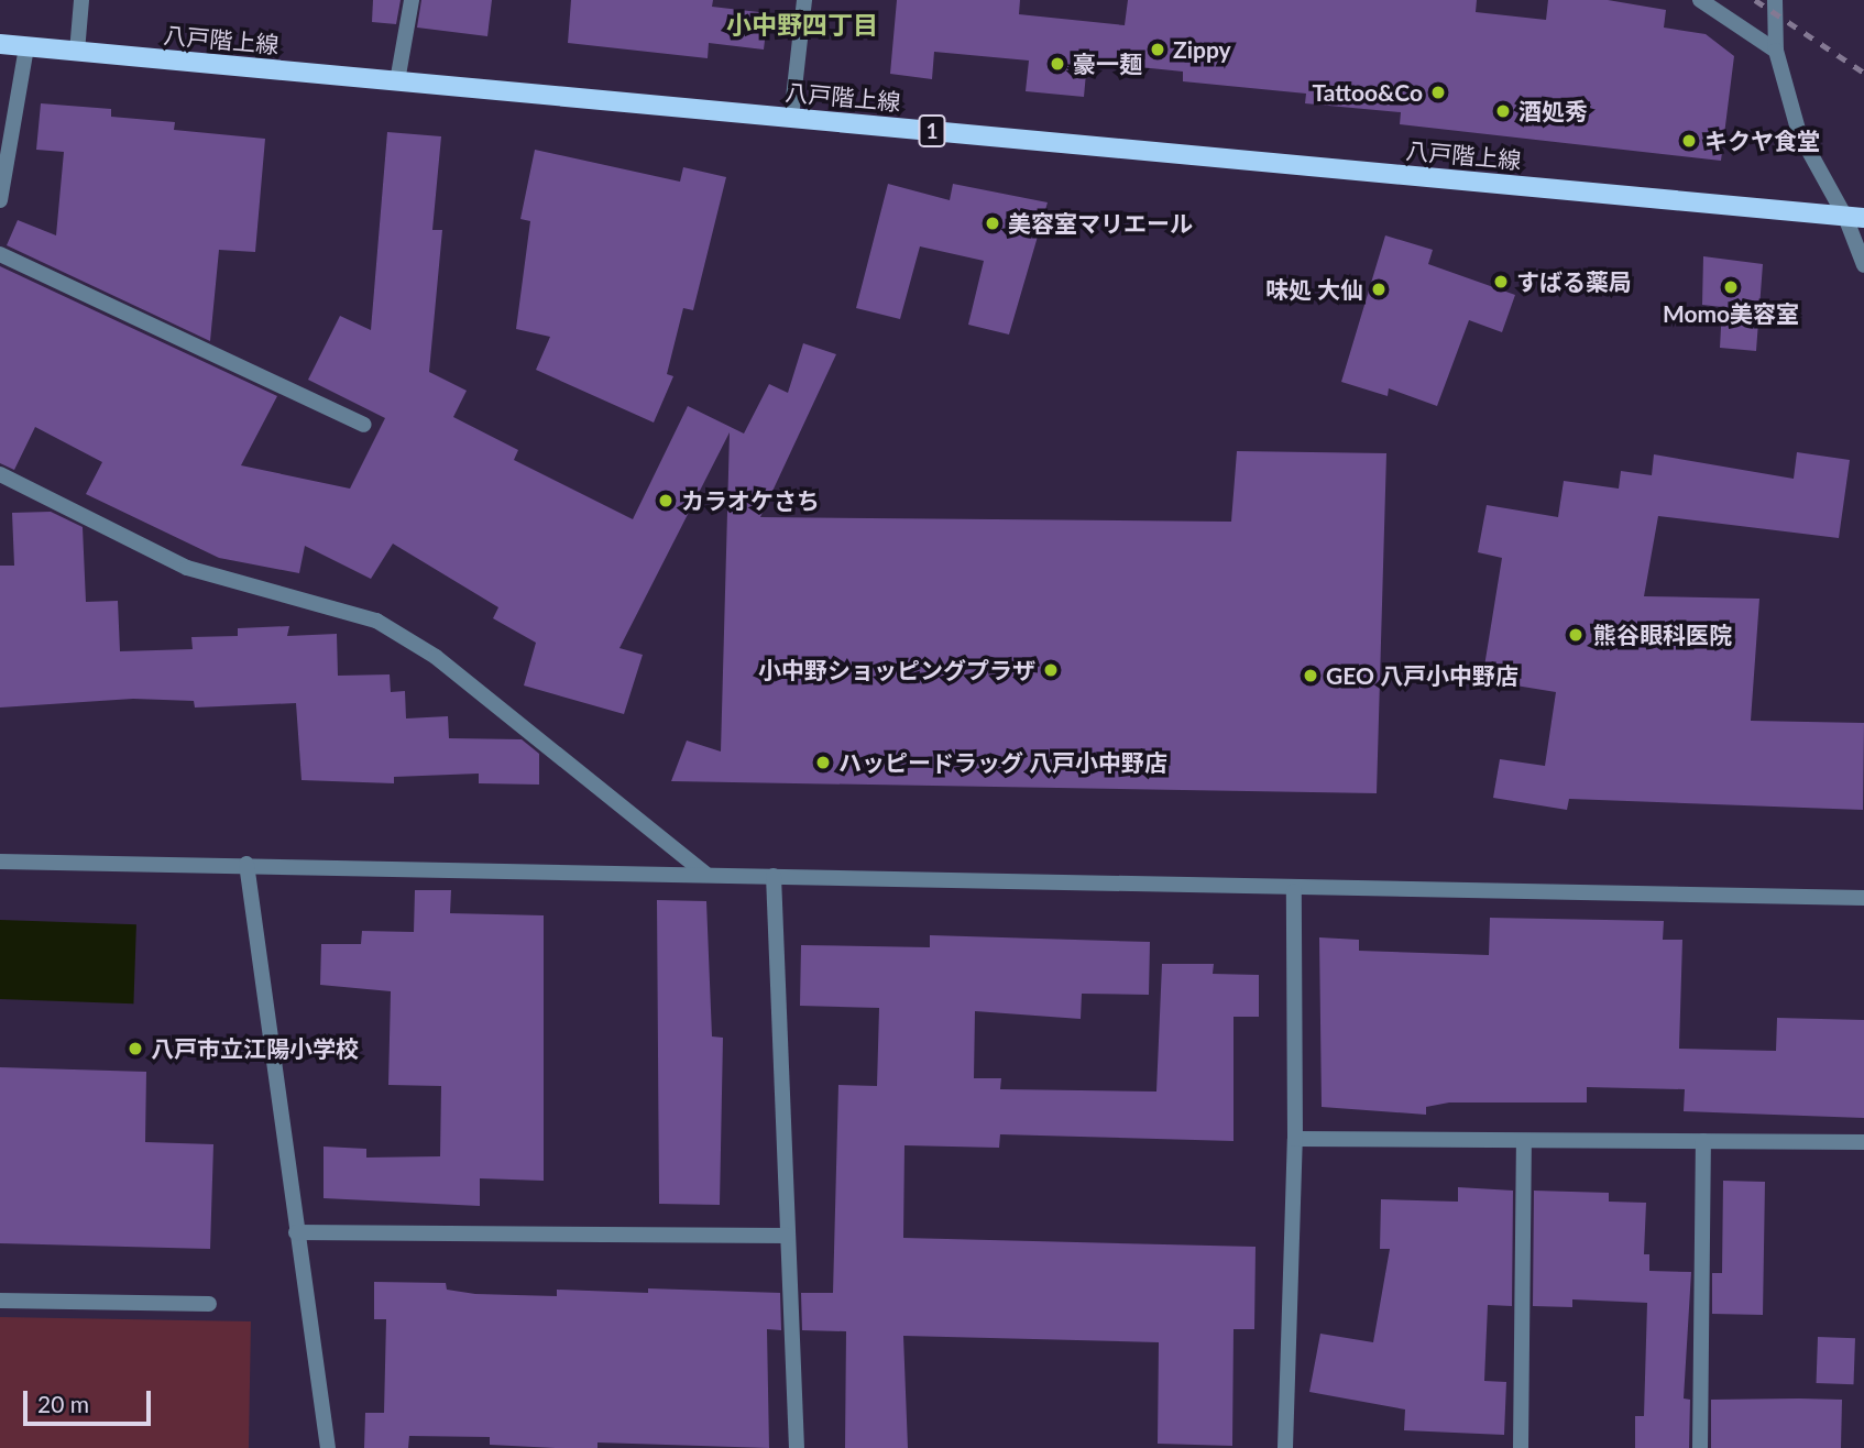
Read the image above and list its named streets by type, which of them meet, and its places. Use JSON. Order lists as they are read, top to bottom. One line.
{"streets":{"main road":["八戸階上線","1"]},"districts":["小中野四丁目"],"places":["Zippy","豪一麺","Tattoo&Co","酒処秀","キクヤ食堂","美容室マリエール","すばる薬局","Momo美容室","味処 大仙","カラオケさち","熊谷眼科医院","小中野ショッピングプラザ","GEO 八戸小中野店","ハッピードラッグ 八戸小中野店","八戸市立江陽小学校"],"scale_bar":"20 m"}
